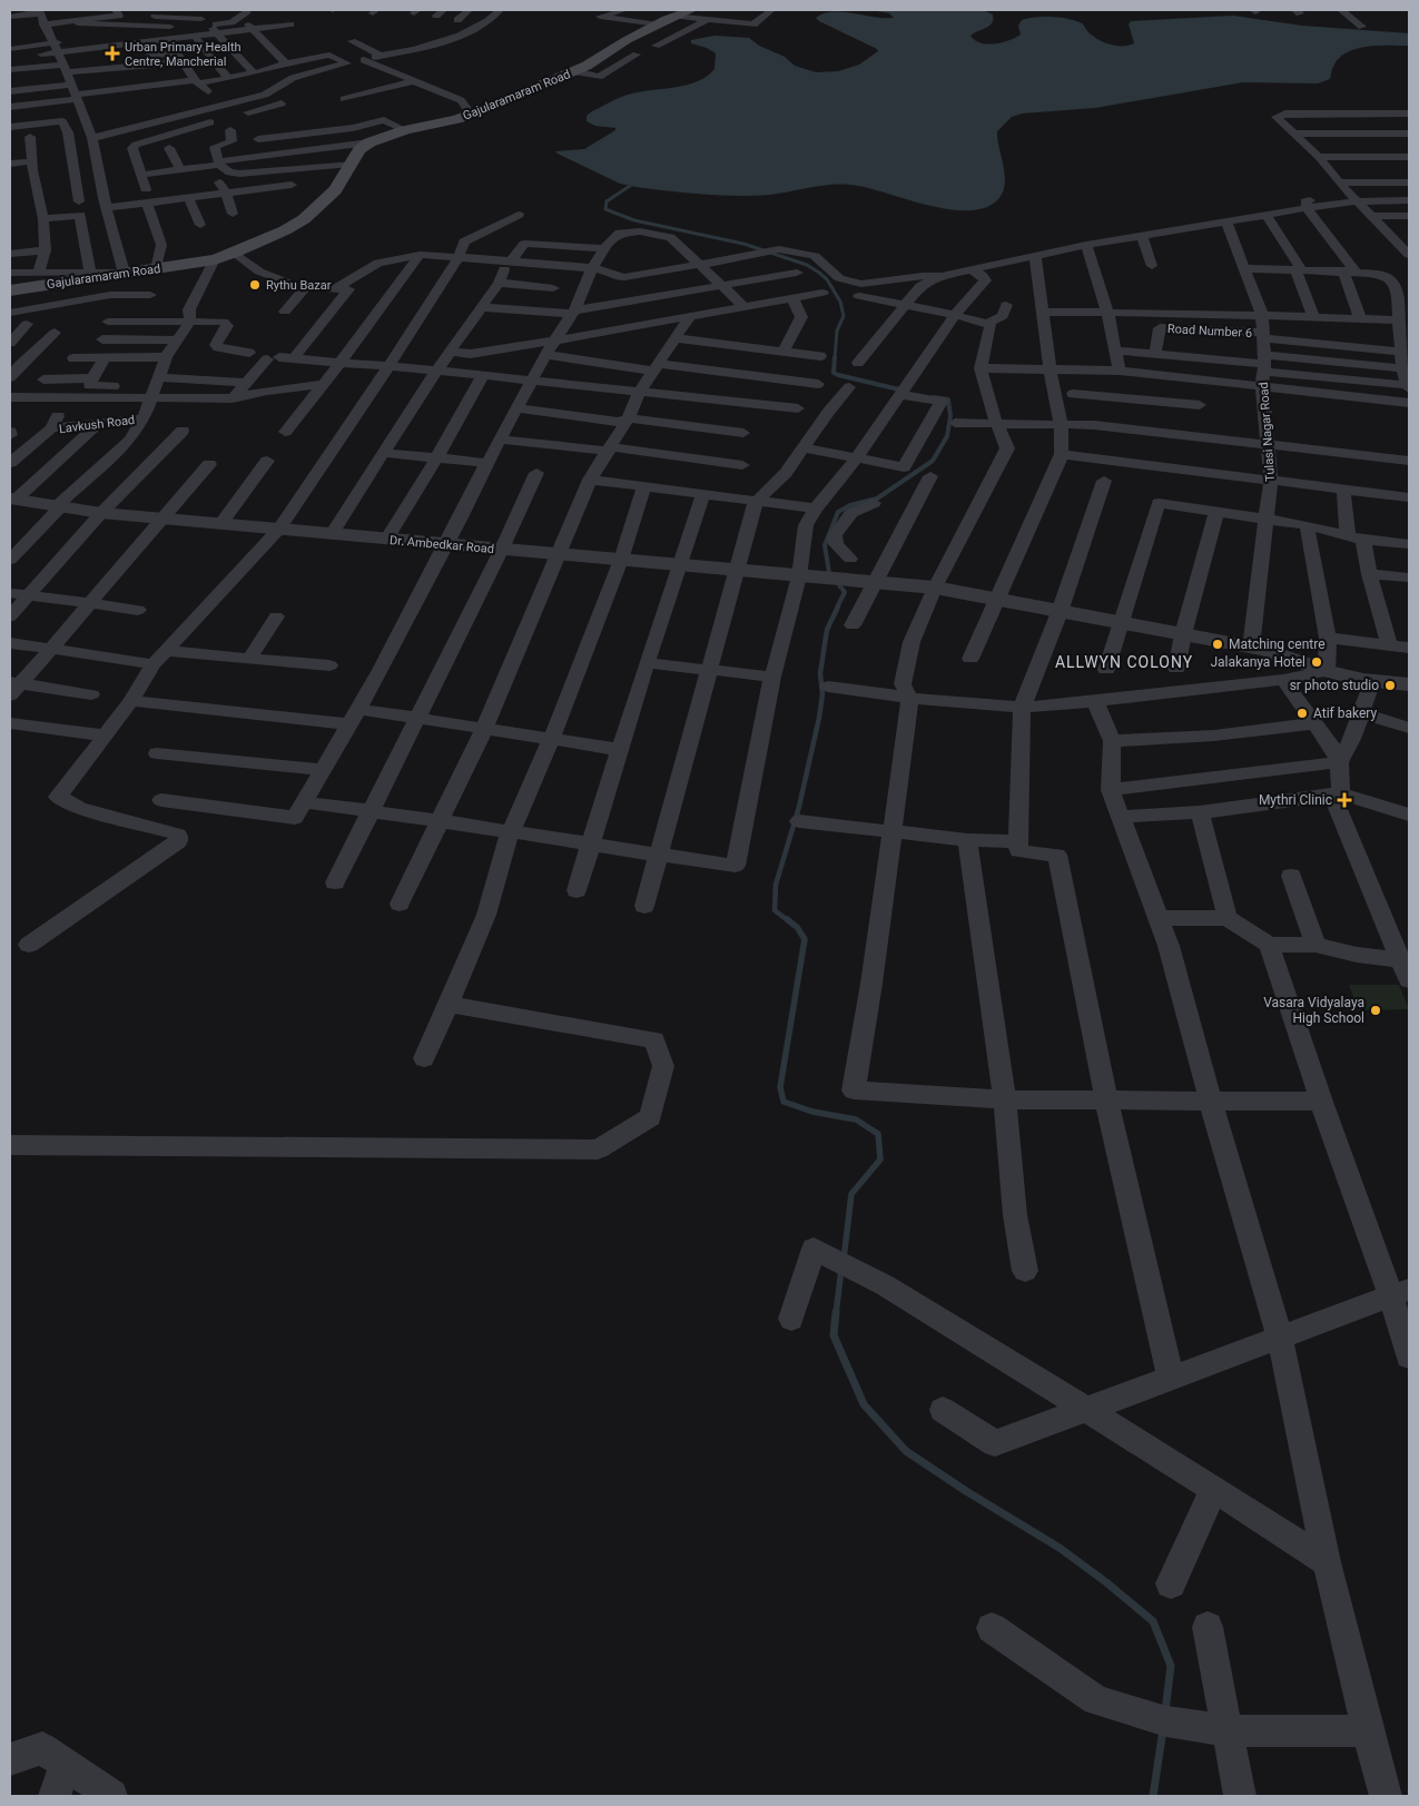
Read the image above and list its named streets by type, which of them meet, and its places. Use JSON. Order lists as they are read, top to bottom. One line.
{"streets":{"main road":["Gajularamaram Road"],"street":["Road Number 6","Lavkush Road","Tulasi Nagar Road","Dr. Ambedkar Road"]},"crossings":[["Road Number 6","Tulasi Nagar Road"],["Tulasi Nagar Road","Dr. Ambedkar Road"]],"districts":["ALLWYN COLONY"],"places":{"health":["Urban Primary Health Centre, Mancherial","Mythri Clinic"],"other":["Rythu Bazar","Matching centre","Jalakanya Hotel","sr photo studio","Atif bakery","Vasara Vidyalaya High School"]}}
